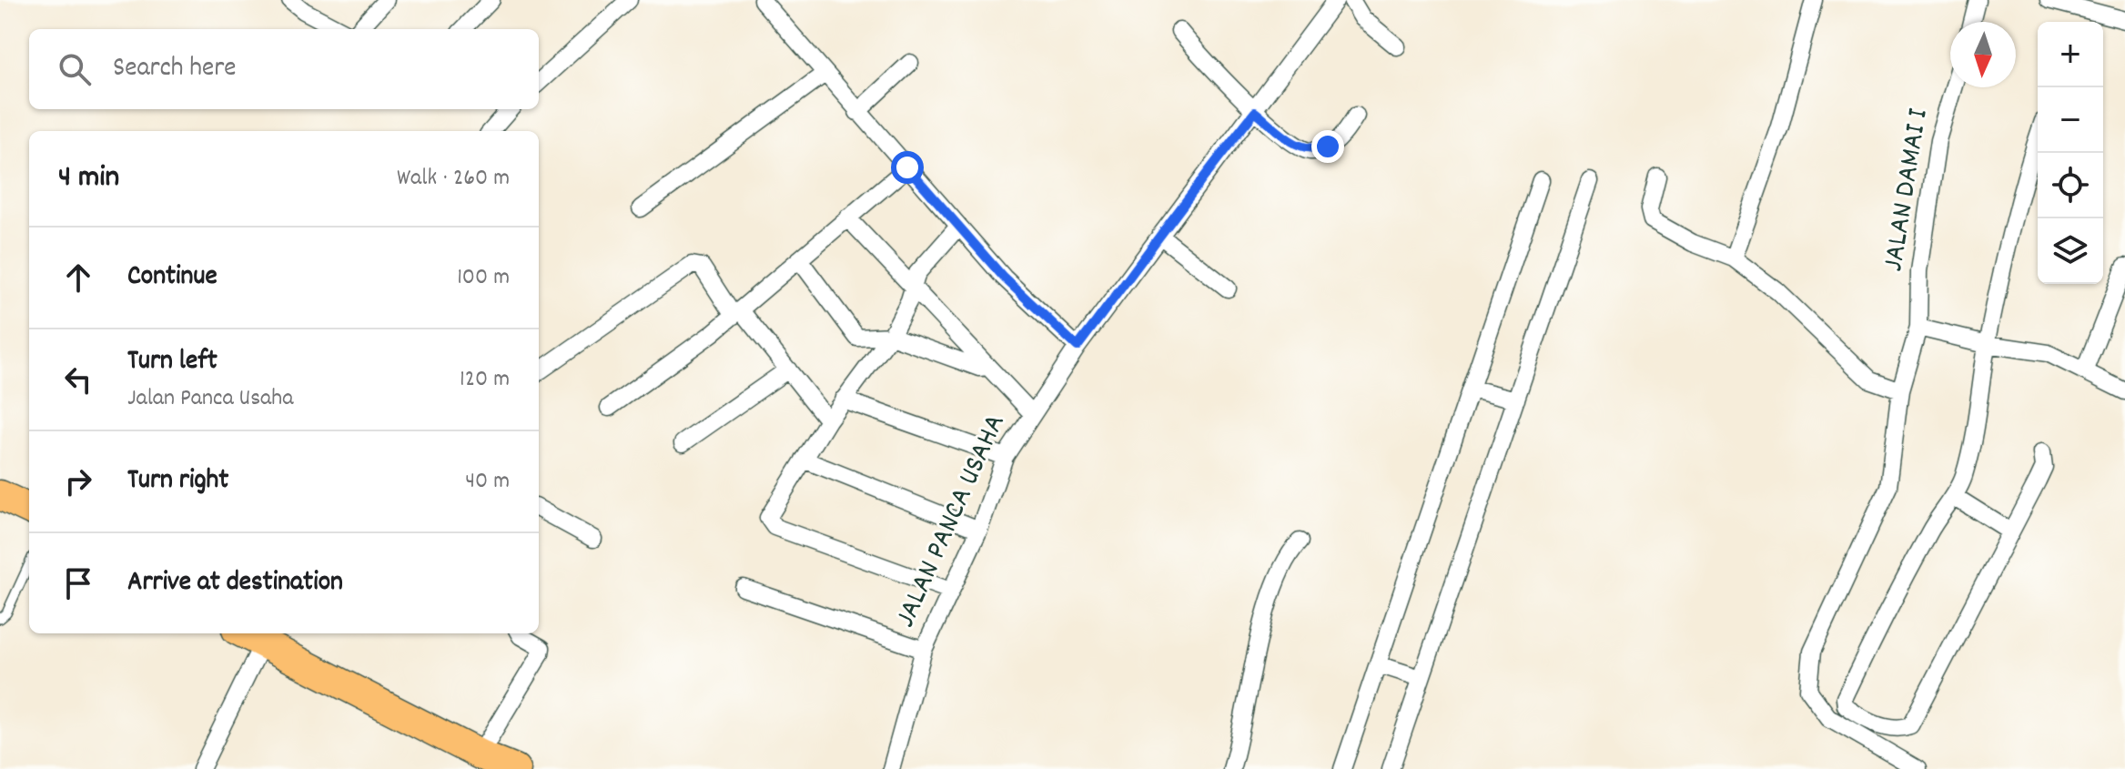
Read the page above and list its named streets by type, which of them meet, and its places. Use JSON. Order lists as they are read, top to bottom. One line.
{"streets":{"street":["JALAN DAMAI I","JALAN PANCA USAHA"]},"north":"bottom","page":{"map_buttons":["+","−"],"search":"Search here","heading":["4 min","Walk · 260 m"],"list":[["Continue","100 m"],["Turn left","Jalan Panca Usaha","120 m"],["Turn right","40 m"],"Arrive at destination"]}}
